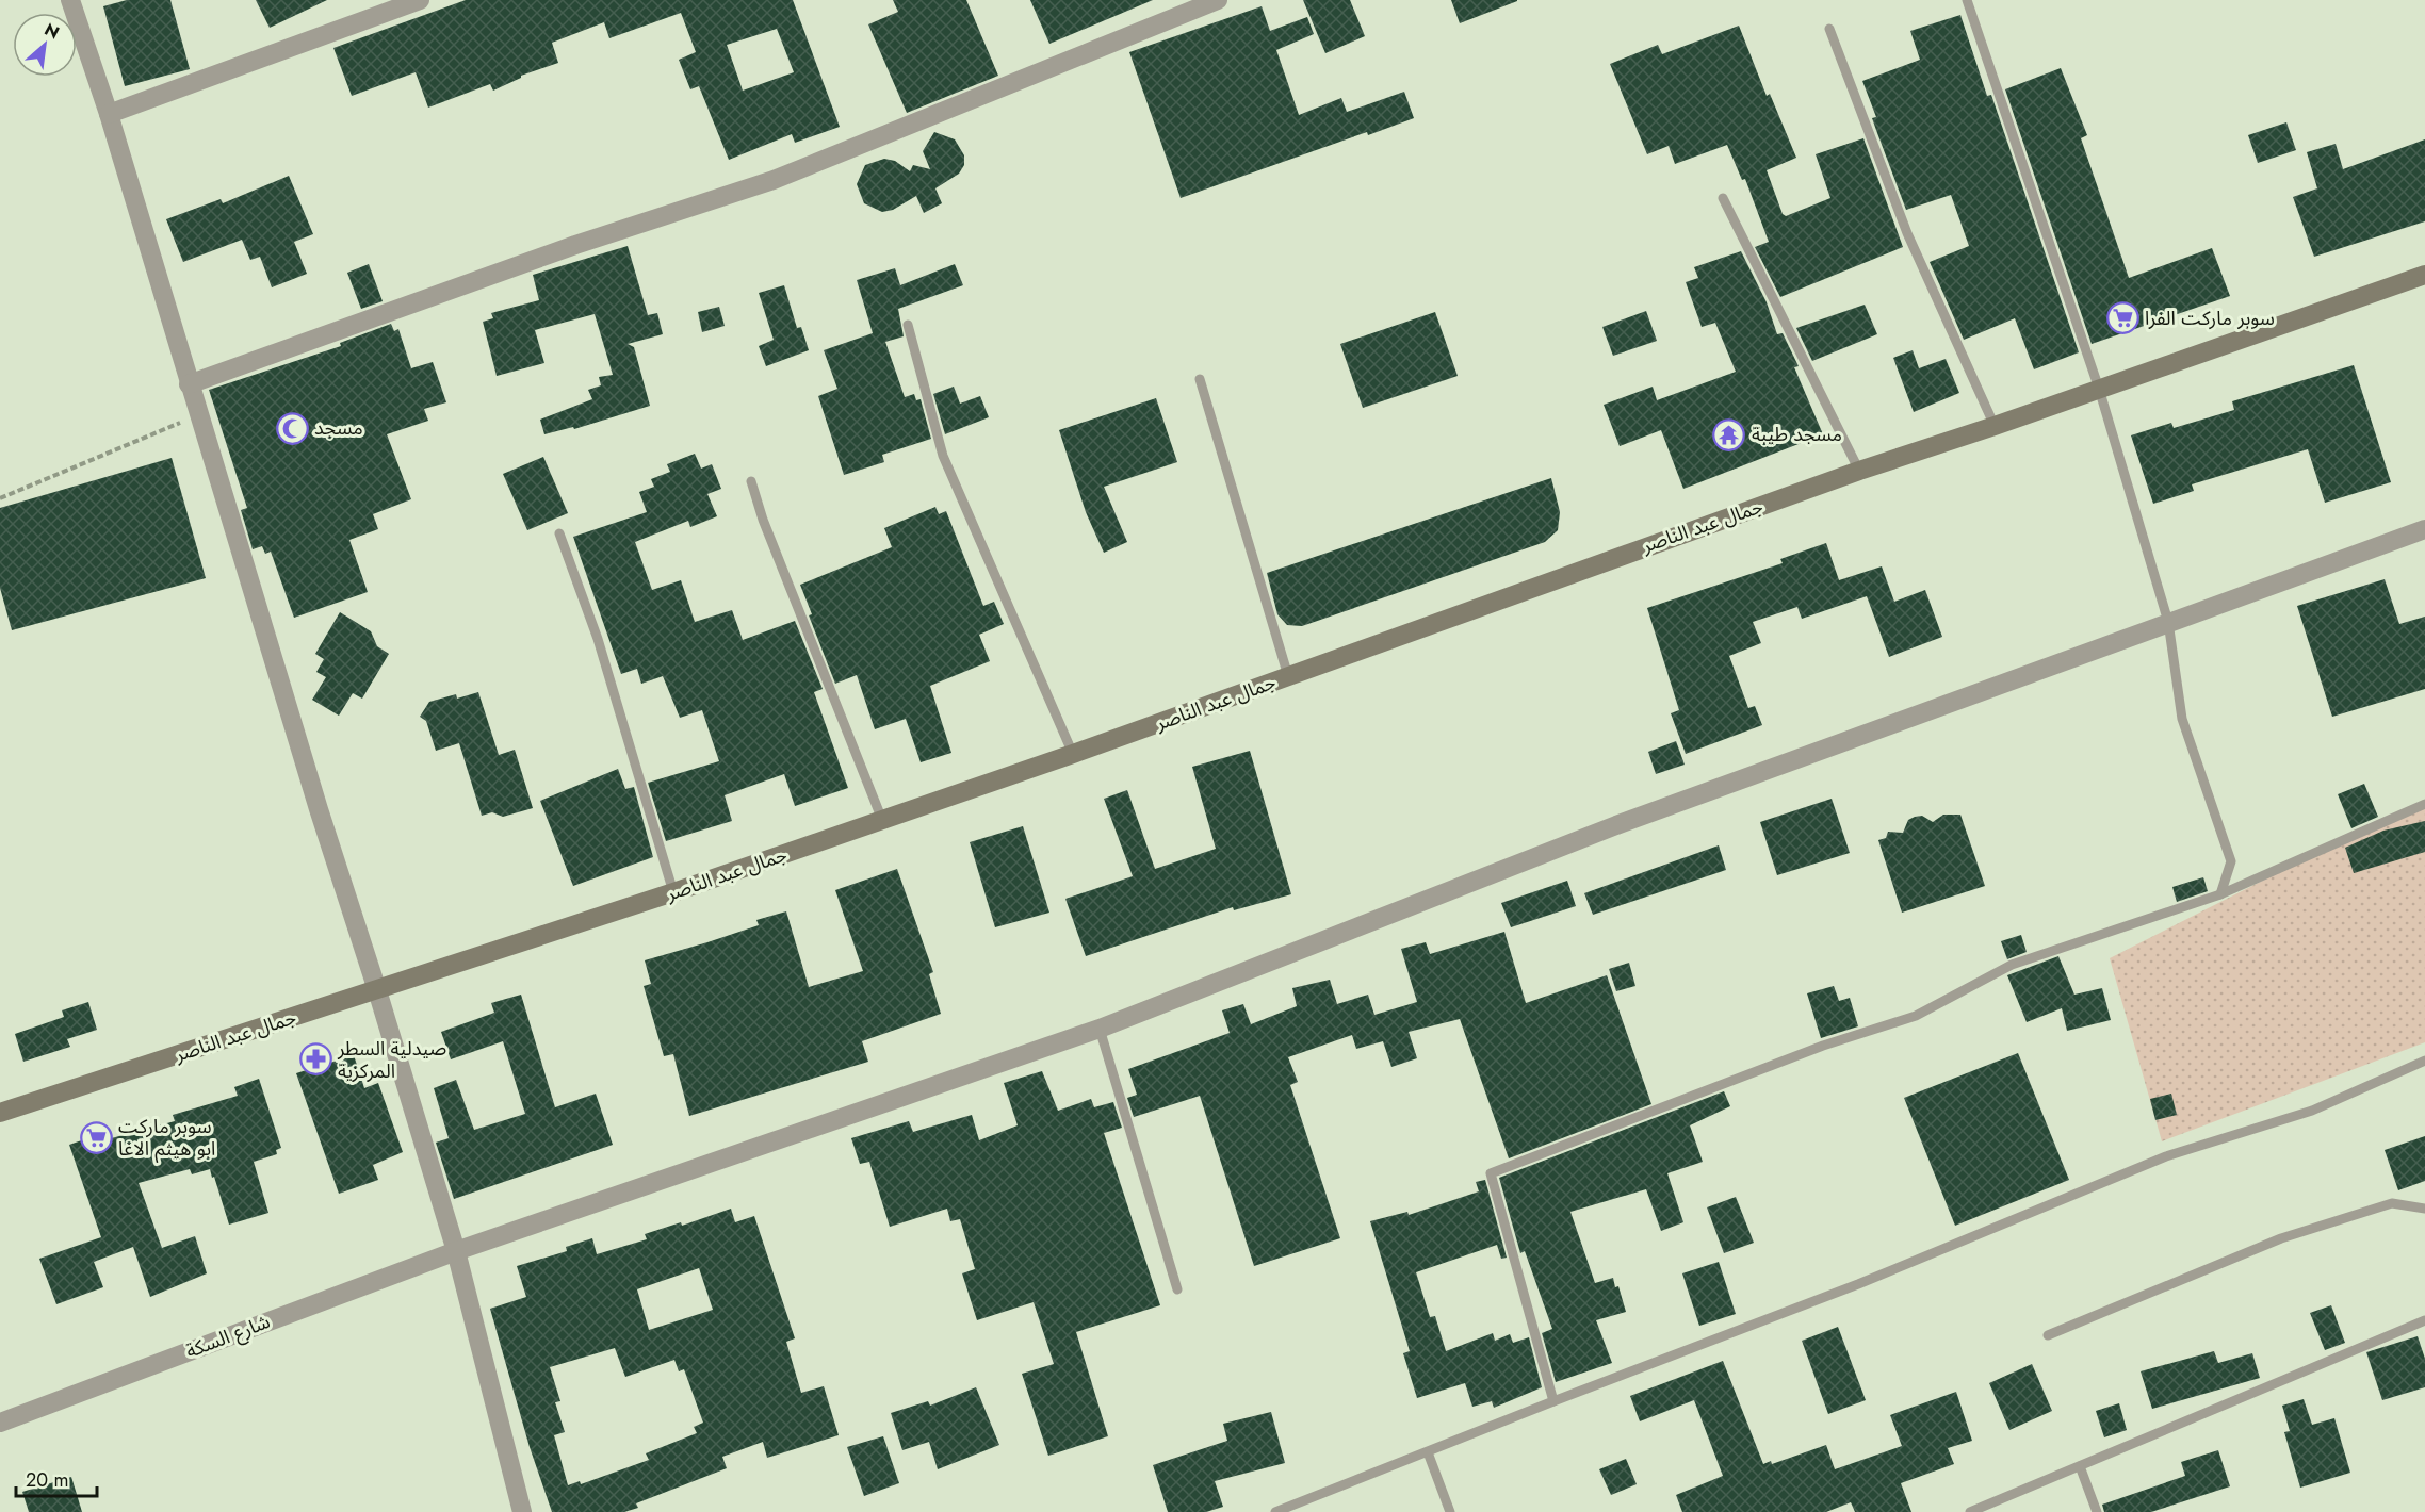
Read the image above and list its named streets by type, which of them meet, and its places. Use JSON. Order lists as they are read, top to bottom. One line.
{"streets":{"main road":["جمال عبد الناصر"],"street":["شارع السكة"]},"places":{"supermarket":["سوبر ماركت الفرا","سوبر ماركت ابو هيثم الاغا"],"mosque":["مسجد"],"temple":["مسجد طيبة"],"pharmacy":["صيدلية السطر المركزية"]},"scale_bar":"20 m","north":"top right"}
